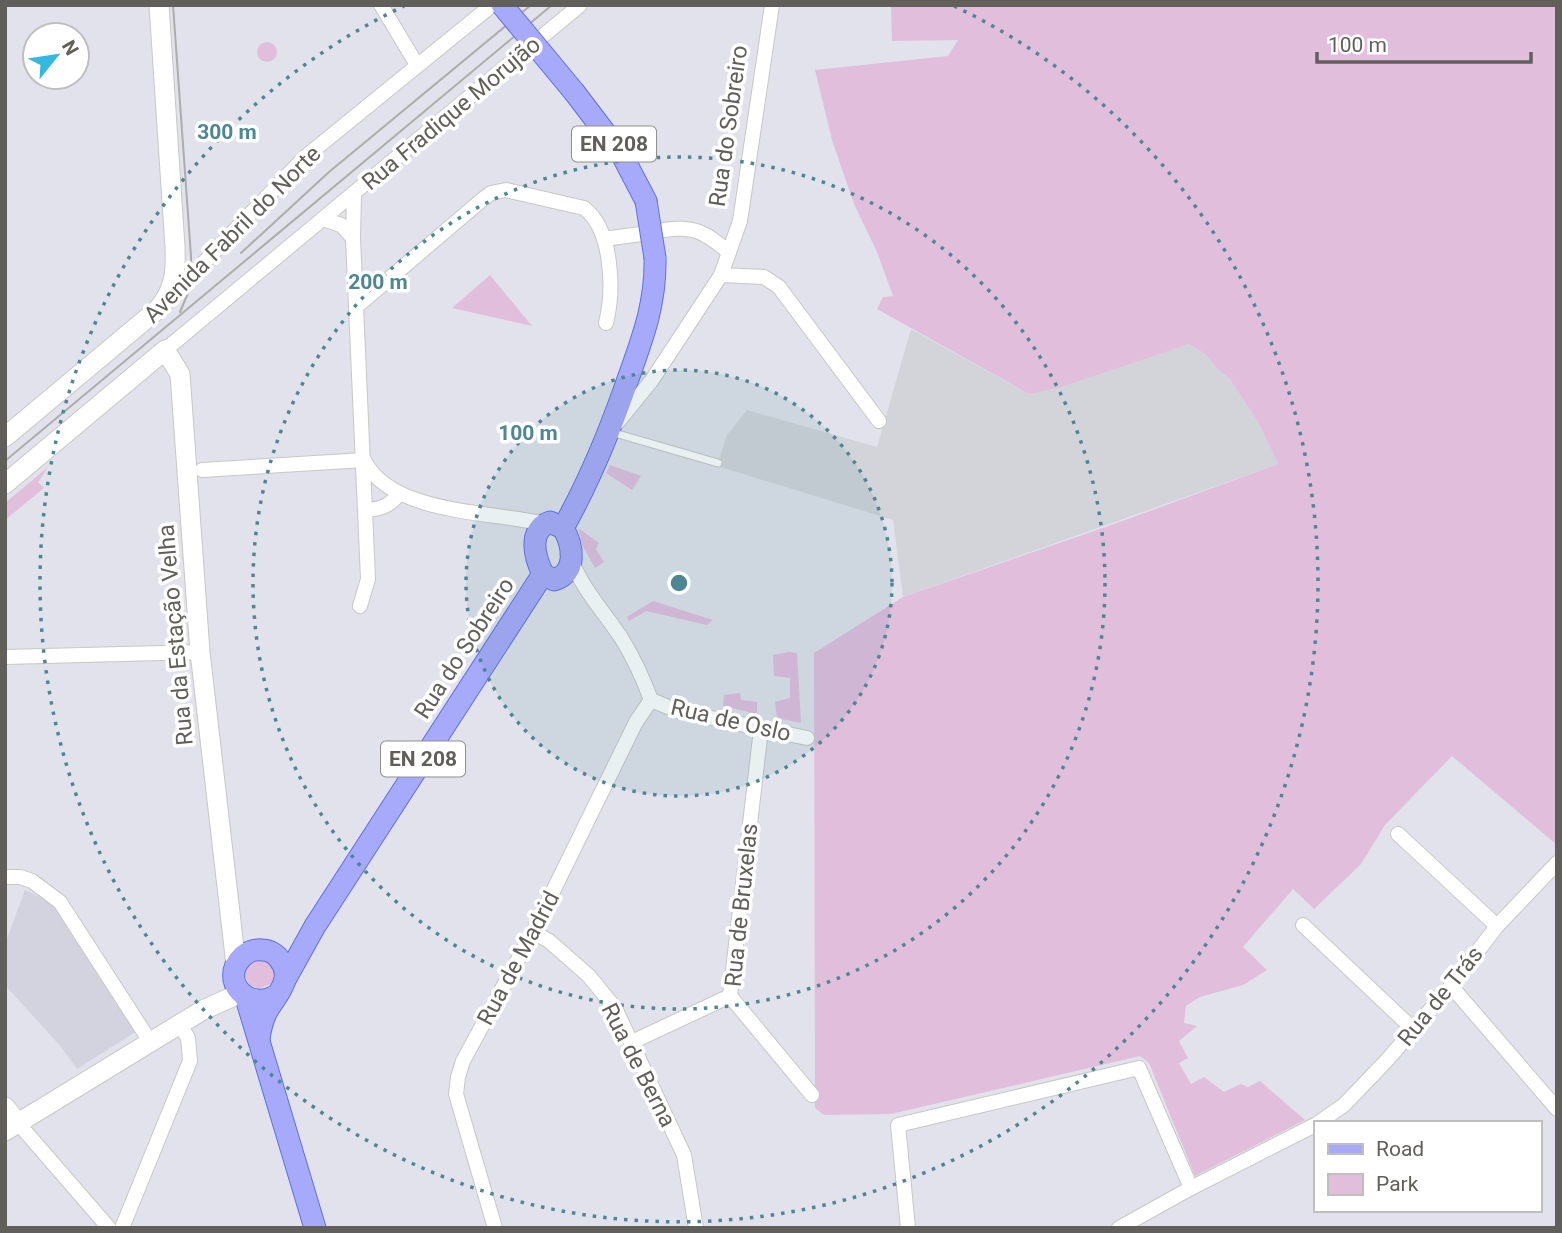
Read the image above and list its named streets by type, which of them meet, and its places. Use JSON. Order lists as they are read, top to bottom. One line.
{"streets":{"main road":["Rua do Sobreiro","EN 208","Rua da Estação Velha"],"street":["Rua Fradique Morujão","Avenida Fabril do Norte","Rua de Oslo","Rua de Bruxelas","Rua de Madrid","Rua de Trás","Rua de Berna"]},"crossings":[["Rua Fradique Morujão","Avenida Fabril do Norte"],["Rua do Sobreiro","EN 208"],["Rua do Sobreiro","Rua da Estação Velha"],["Rua do Sobreiro","Rua de Oslo"],["EN 208","Rua da Estação Velha"],["Avenida Fabril do Norte","Rua da Estação Velha"],["Rua de Oslo","Rua de Bruxelas"],["Rua de Oslo","Rua de Madrid"],["Rua de Madrid","Rua de Berna"]],"legend":["Road","Park"],"scale_bar":"100 m","north":"top right","rings":["300 m","200 m","100 m"]}
